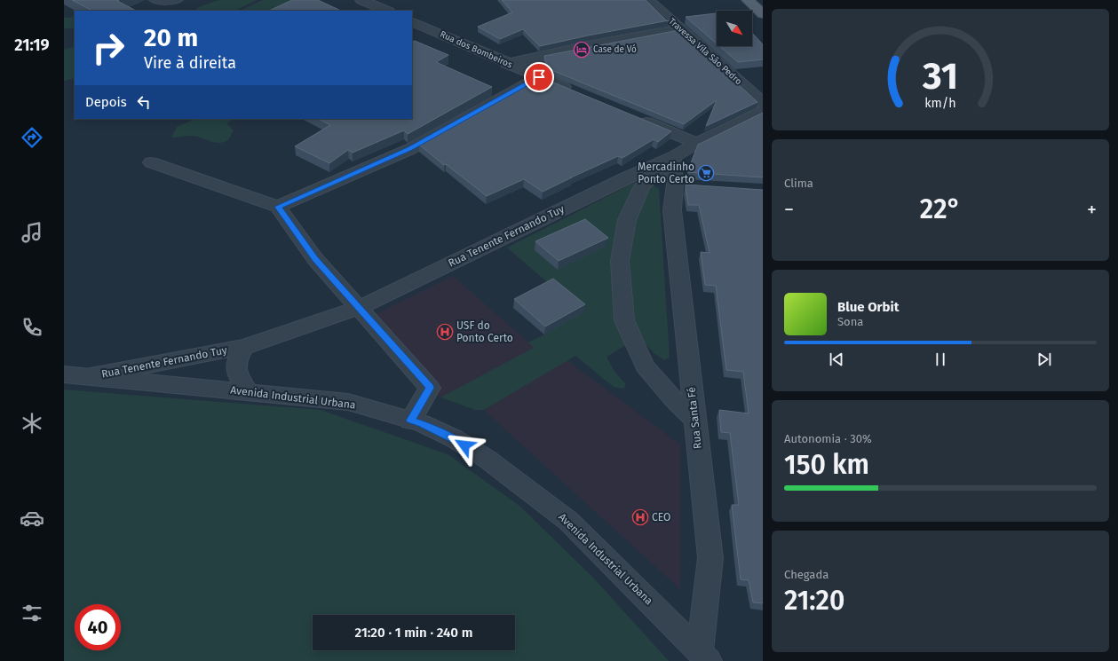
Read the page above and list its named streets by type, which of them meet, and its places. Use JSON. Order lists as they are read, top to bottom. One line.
{"streets":{"street":["Rua dos Bombeiros","Travessa Vila São Pedro","Rua Tenente Fernando Tuy","Avenida Industrial Urbana","Rua Santa Fé"]},"crossings":[["Rua Tenente Fernando Tuy","Avenida Industrial Urbana"],["Rua Tenente Fernando Tuy","Rua Santa Fé"],["Avenida Industrial Urbana","Rua Santa Fé"]],"places":{"hotel":["Case de Vó"],"supermarket":["Mercadinho Ponto Certo"],"hospital":["USF do Ponto Certo","CEO"]},"north":"bottom right","page":{"tabs":"21:19","turn":["20 m","Vire à direita"],"then":"Depois","tile":["Clima",["Autonomia · 30%","150 km"],["Chegada","21:20"]],"heat":["−","22°","+"],"song":["Blue Orbit","Sona"],"limit":"40","trip":"21:20 · 1 min · 240 m","gauge":["31","km/h"]}}
